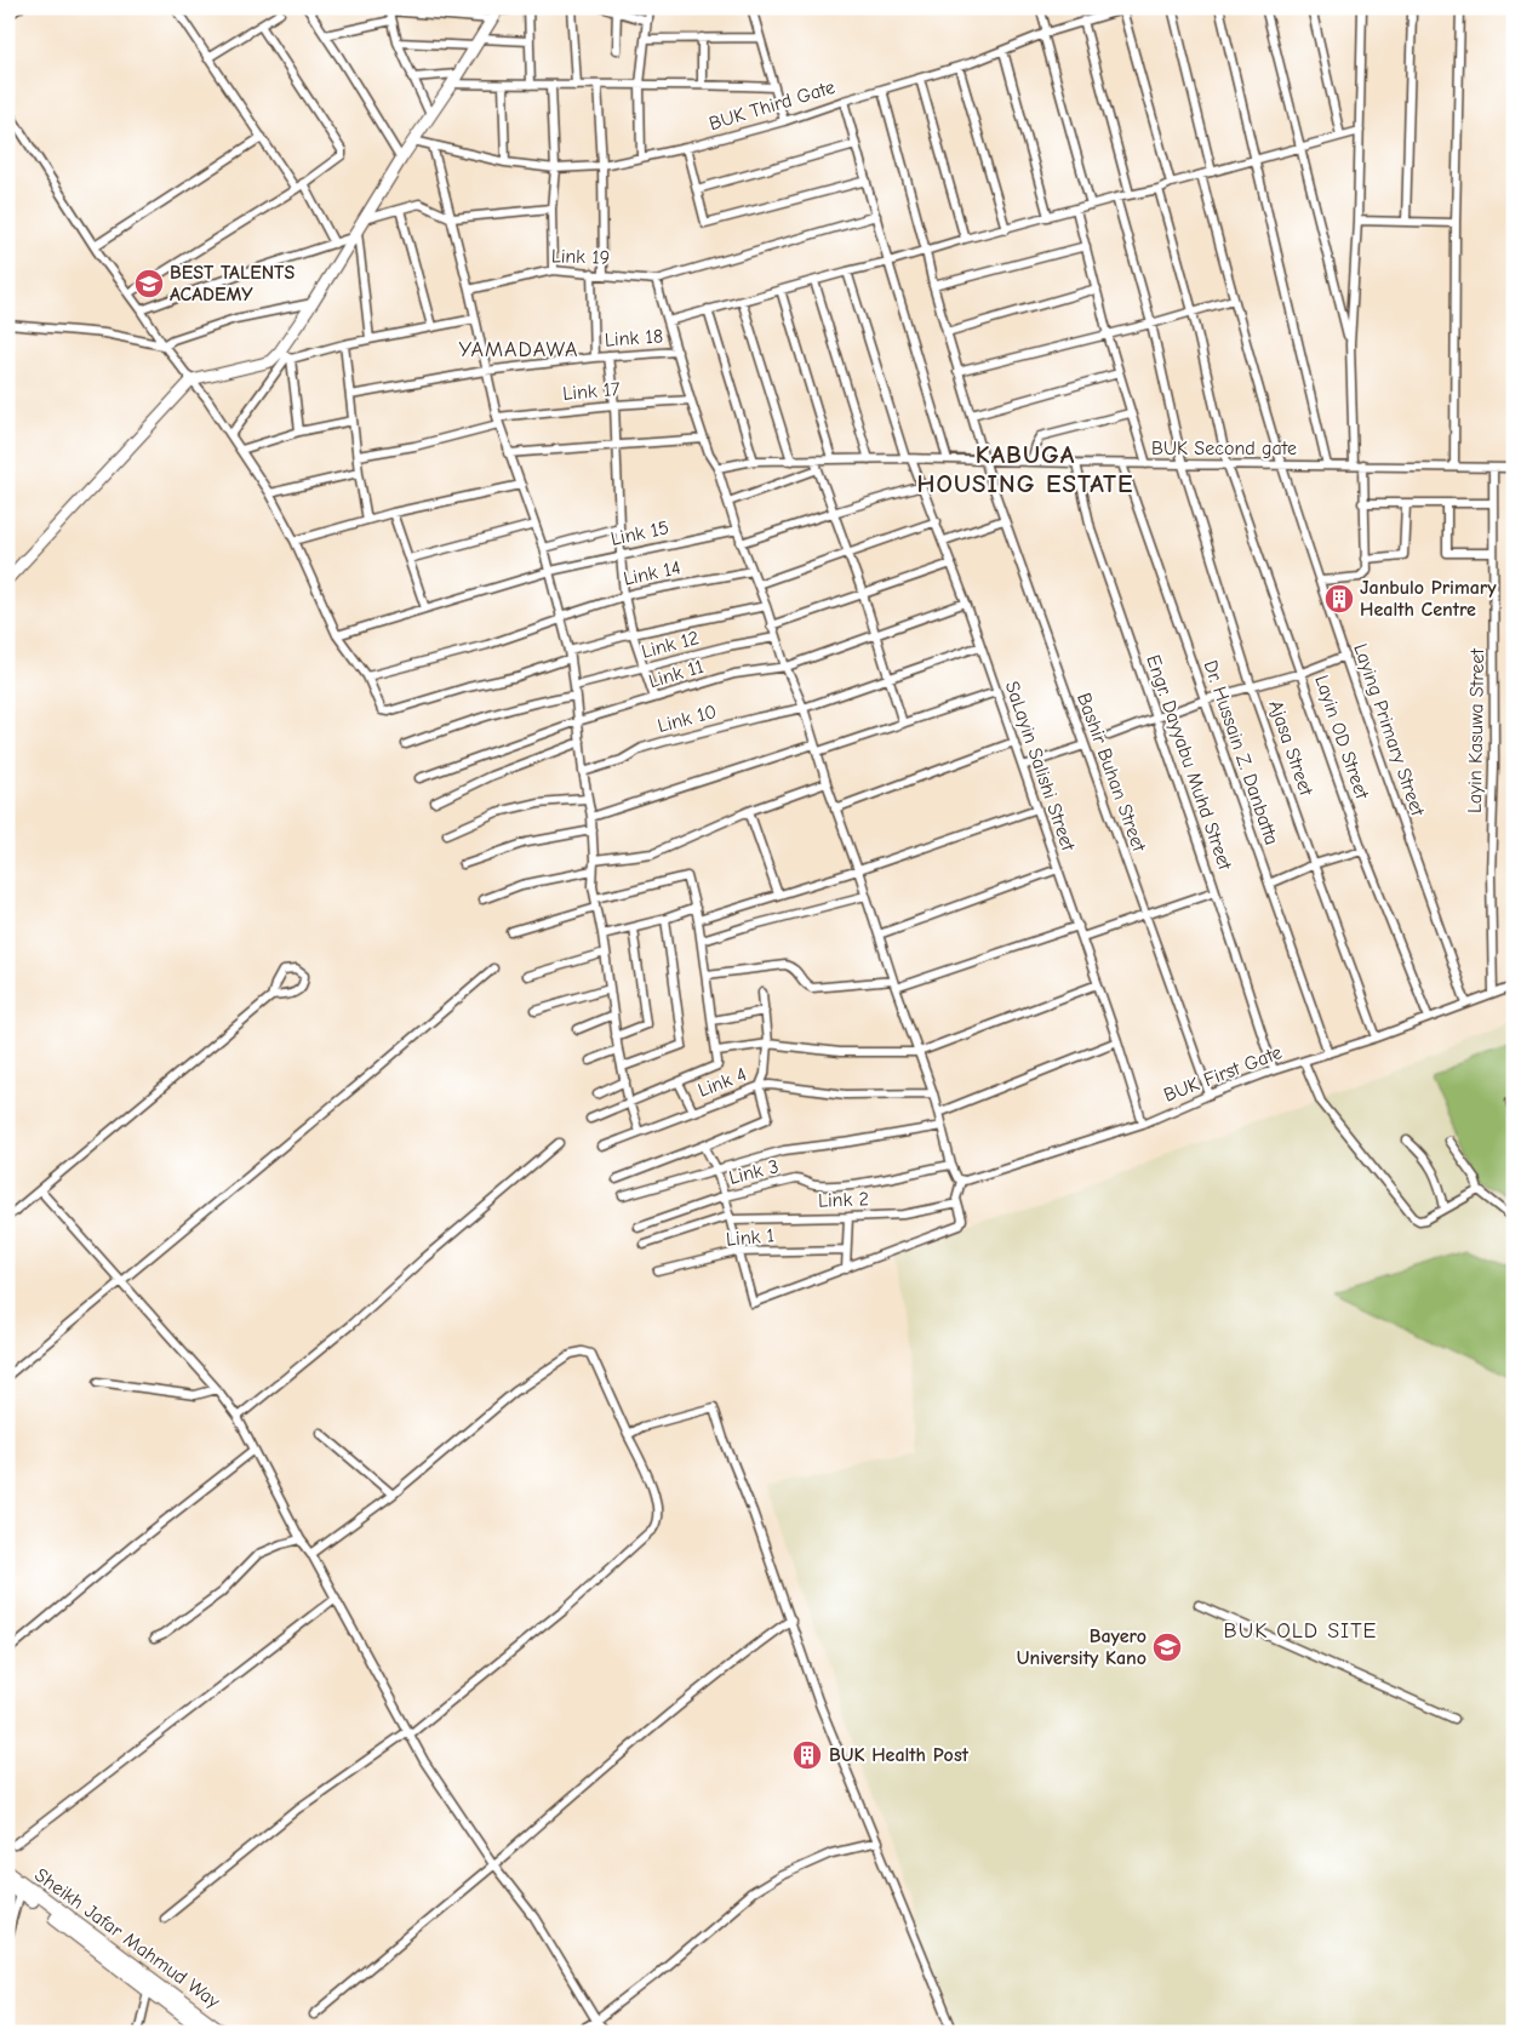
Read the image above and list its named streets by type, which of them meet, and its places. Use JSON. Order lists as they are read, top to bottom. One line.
{"streets":{"main road":["Sheikh Jafar Mahmud Way"],"street":["BUK Third Gate","Link 19","Link 18","Link 17","BUK Second gate","Link 15","Link 14","Link 12","Link 11","Link 10","Laying Primary Street","Layin Kasuwa Street","Layin OD Street","Ajasa Street","Dr. Hussain Z. Danbatta","Engr. Dayyabu Muhd Street","SaLayin Salishi Street","Bashir Buhan Street","BUK First Gate","Link 4","Link 3","Link 2","Link 1"]},"crossings":[["BUK Third Gate","Bashir Buhan Street"],["BUK Second gate","Laying Primary Street"],["BUK Second gate","Layin Kasuwa Street"],["BUK Second gate","Layin OD Street"],["BUK Second gate","Ajasa Street"],["BUK Second gate","Dr. Hussain Z. Danbatta"],["BUK Second gate","Engr. Dayyabu Muhd Street"],["BUK Second gate","SaLayin Salishi Street"],["BUK Second gate","Bashir Buhan Street"],["Link 11","SaLayin Salishi Street"],["Link 10","SaLayin Salishi Street"],["Laying Primary Street","BUK First Gate"],["Layin Kasuwa Street","BUK First Gate"],["Layin OD Street","BUK First Gate"],["Ajasa Street","BUK First Gate"],["Dr. Hussain Z. Danbatta","BUK First Gate"],["Engr. Dayyabu Muhd Street","BUK First Gate"],["SaLayin Salishi Street","BUK First Gate"],["Bashir Buhan Street","BUK First Gate"]],"districts":["YAMADAWA","KABUGA HOUSING ESTATE","BUK OLD SITE"],"places":{"school or university":["BEST TALENTS ACADEMY","Bayero University Kano"],"building":["Janbulo Primary Health Centre","BUK Health Post"]}}
